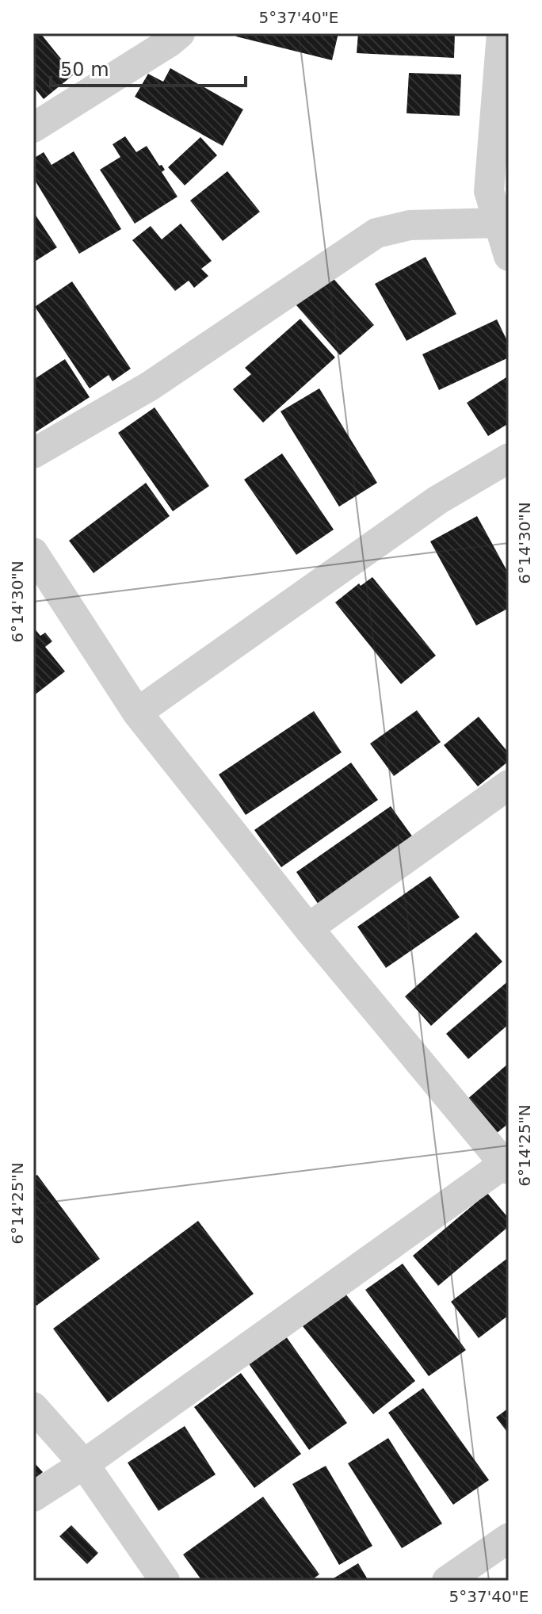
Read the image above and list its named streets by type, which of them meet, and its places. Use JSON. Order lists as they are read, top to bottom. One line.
{"scale_bar":"50 m","coordinates":["5°37'40\"E","6°14'30\"N","6°14'25\"N"]}
